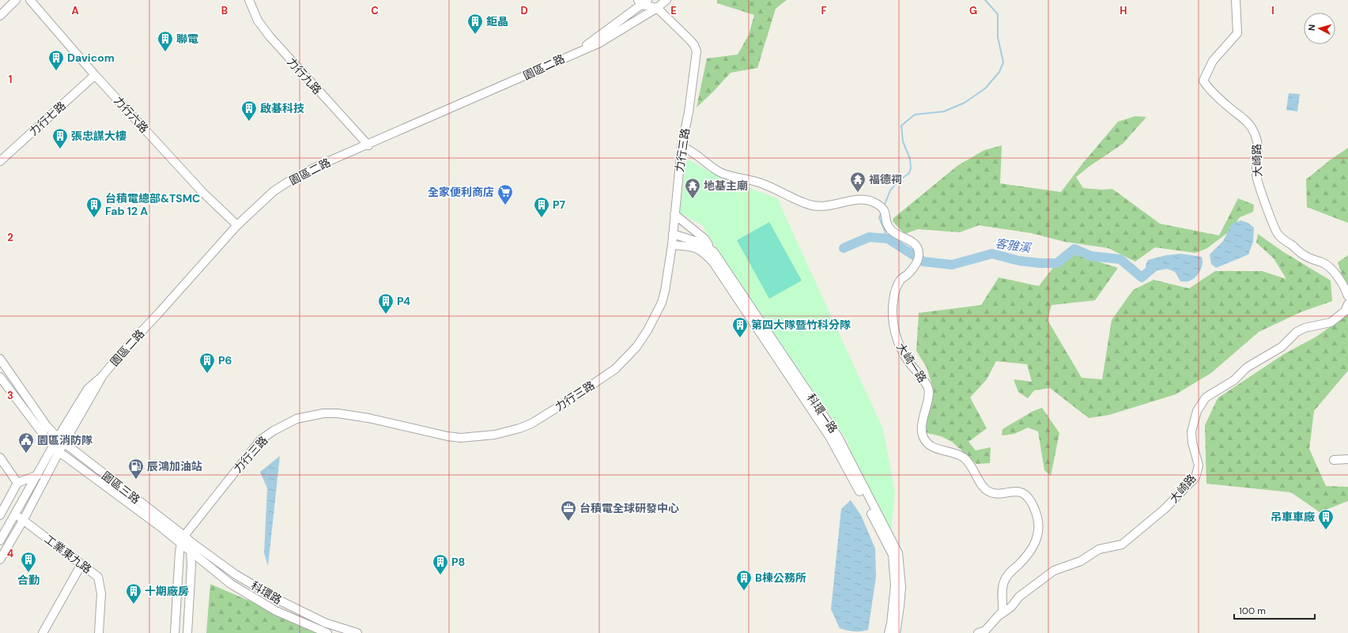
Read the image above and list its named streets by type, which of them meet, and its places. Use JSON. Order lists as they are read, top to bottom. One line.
{"streets":{"street":["園區二路","力行九路","力行六路","力行七路","力行三路","大崎路","大崎一路","科環一路","園區三路","工業東九路","科環路"]},"crossings":[["園區二路","力行九路"],["園區二路","力行六路"],["園區二路","力行三路"],["園區二路","園區三路"],["園區二路","工業東九路"],["力行六路","力行七路"],["力行三路","大崎一路"],["力行三路","科環一路"],["力行三路","園區三路"],["力行三路","科環路"],["大崎路","大崎一路"],["園區三路","科環路"]],"water":["客雅溪"],"places":{"building":["鉅晶","聯電","Davicom","啟碁科技","張忠謀大樓","台積電總部&TSMC Fab 12 A","P7","P4","第四大隊暨竹科分隊","P6","吊車車廠","合勤","P8","B棟公務所","十期廠房"],"temple":["福德祠","地基主廟"],"supermarket":["全家便利商店"],"public building":["園區消防隊"],"fuel station":["辰鴻加油站"],"office":["台積電全球研發中心"]},"scale_bar":"100 m","north":"left","grid":{"columns":["A","B","C","D","E","F","G","H","I"],"rows":["1","2","3","4"]}}
